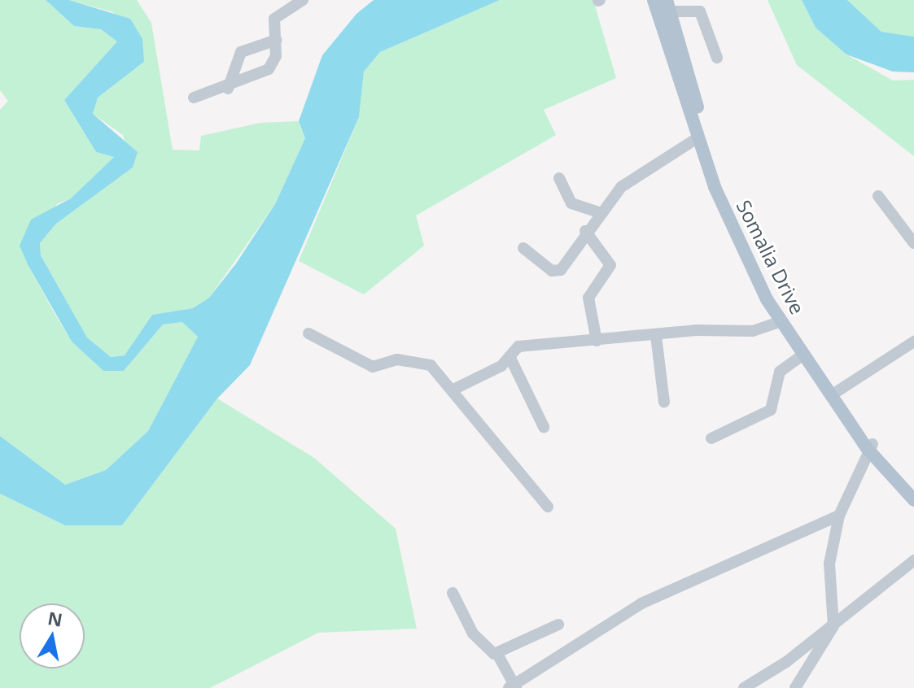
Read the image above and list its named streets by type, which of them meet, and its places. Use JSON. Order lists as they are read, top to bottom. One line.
{"streets":{"main road":["Somalia Drive"]},"north":"top"}
